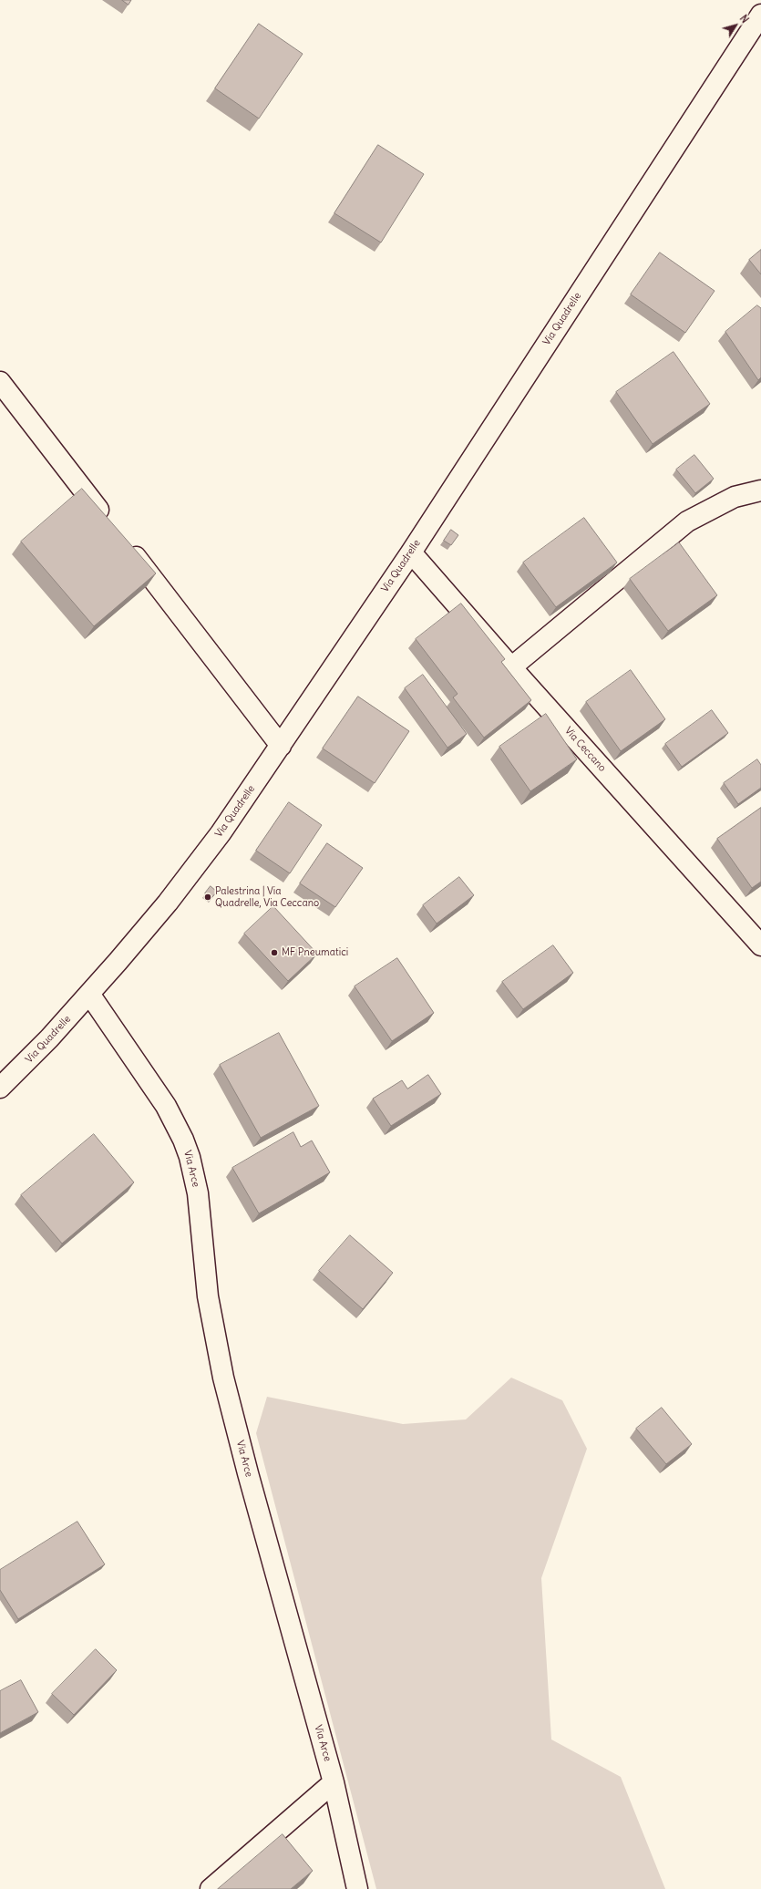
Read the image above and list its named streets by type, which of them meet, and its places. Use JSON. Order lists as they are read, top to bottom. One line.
{"streets":{"street":["Via Quadrelle","Via Ceccano","Via Arce"]},"crossings":[["Via Quadrelle","Via Ceccano"],["Via Quadrelle","Via Arce"]],"places":["Palestrina | Via Quadrelle, Via Ceccano","MF Pneumatici"],"north":"top right"}
